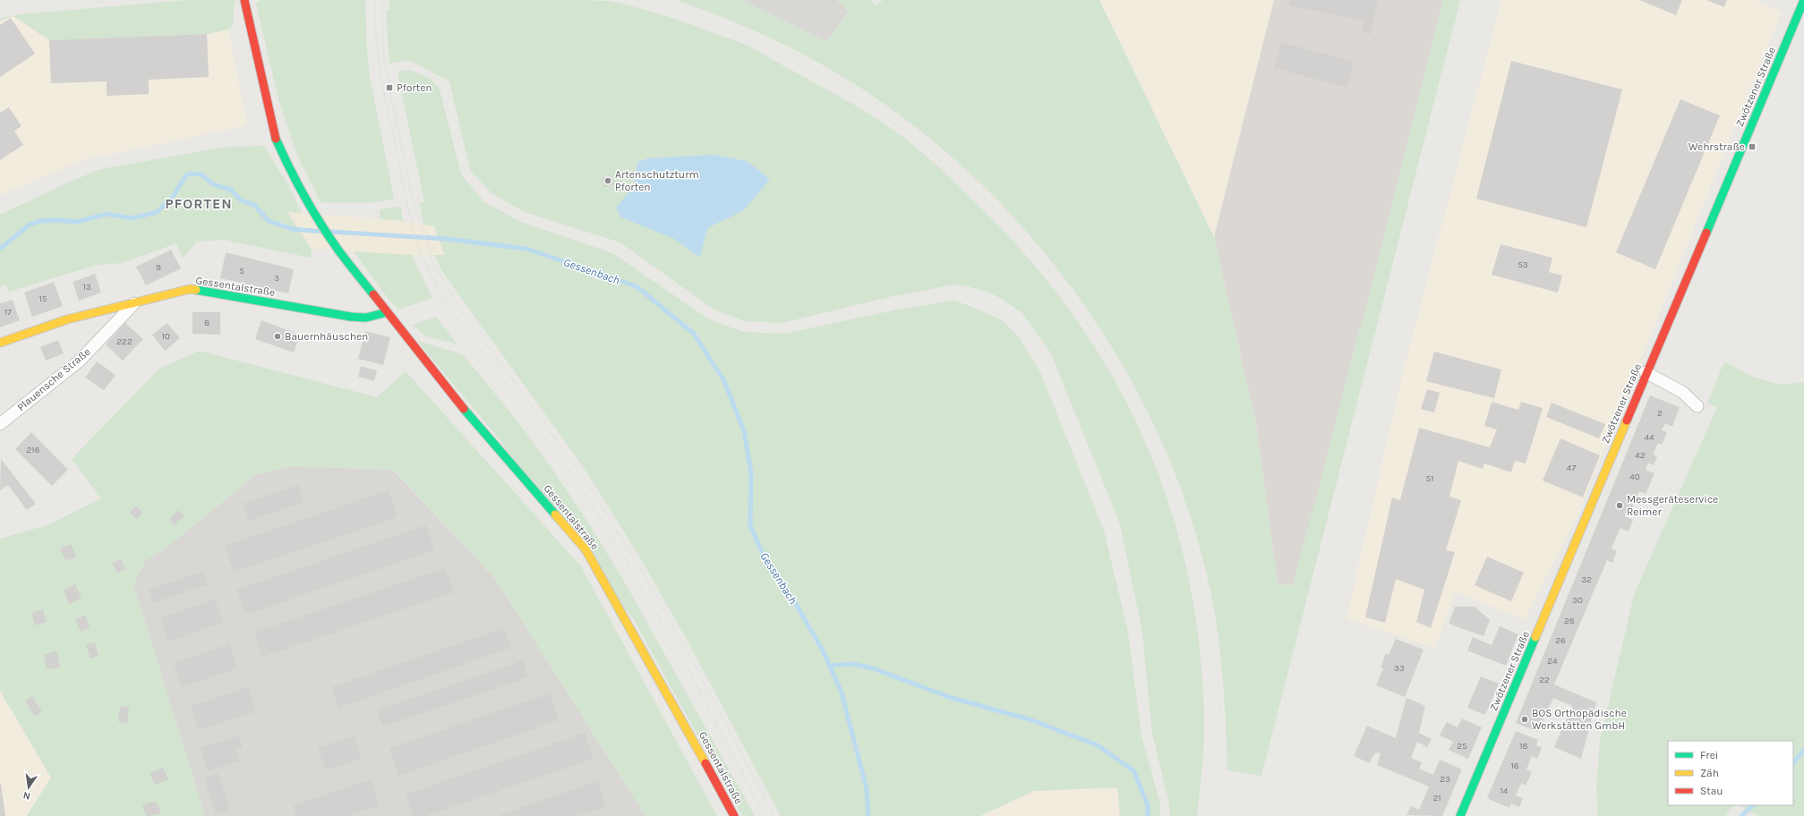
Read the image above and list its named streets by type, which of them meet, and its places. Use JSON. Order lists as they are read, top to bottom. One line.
{"streets":{"street":["Zwötzener Straße","Gessentalstraße","Plauensche Straße"]},"crossings":[["Gessentalstraße","Plauensche Straße"]],"districts":["PFORTEN"],"water":["Gessenbach"],"places":{"transit":["Pforten","Wehrstraße"],"other":["Artenschutzturm Pforten","Bauernhäuschen","Messgeräteservice Reimer","BOS Orthopädische Werkstätten GmbH"]},"house_numbers":["53","9","5","3","13","15","17","8","10","222","2","44","216","42","47","40","51","32","30","28","26","24","33","22","25","18","16","23","14","21"],"legend":["Frei","Zäh","Stau"],"north":"bottom"}
